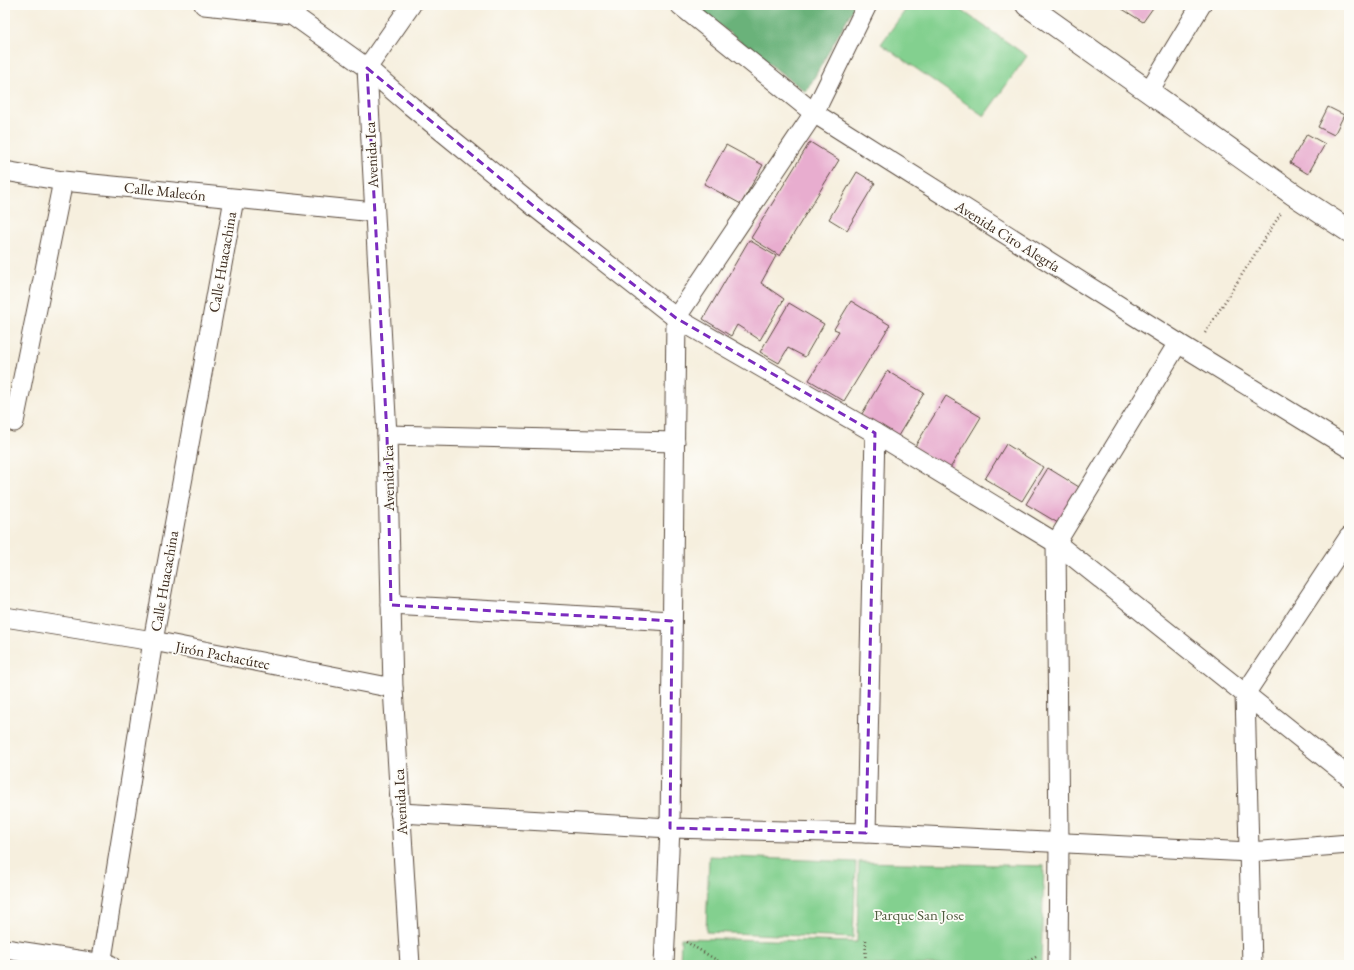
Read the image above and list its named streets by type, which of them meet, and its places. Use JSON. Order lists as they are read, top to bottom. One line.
{"streets":{"street":["Avenida Ica","Calle Malecón","Avenida Ciro Alegría","Calle Huacachina","Jirón Pachacútec"]},"crossings":[["Avenida Ica","Calle Malecón"],["Avenida Ica","Jirón Pachacútec"],["Calle Malecón","Calle Huacachina"],["Calle Huacachina","Jirón Pachacútec"]],"parks":["Parque San Jose"]}
